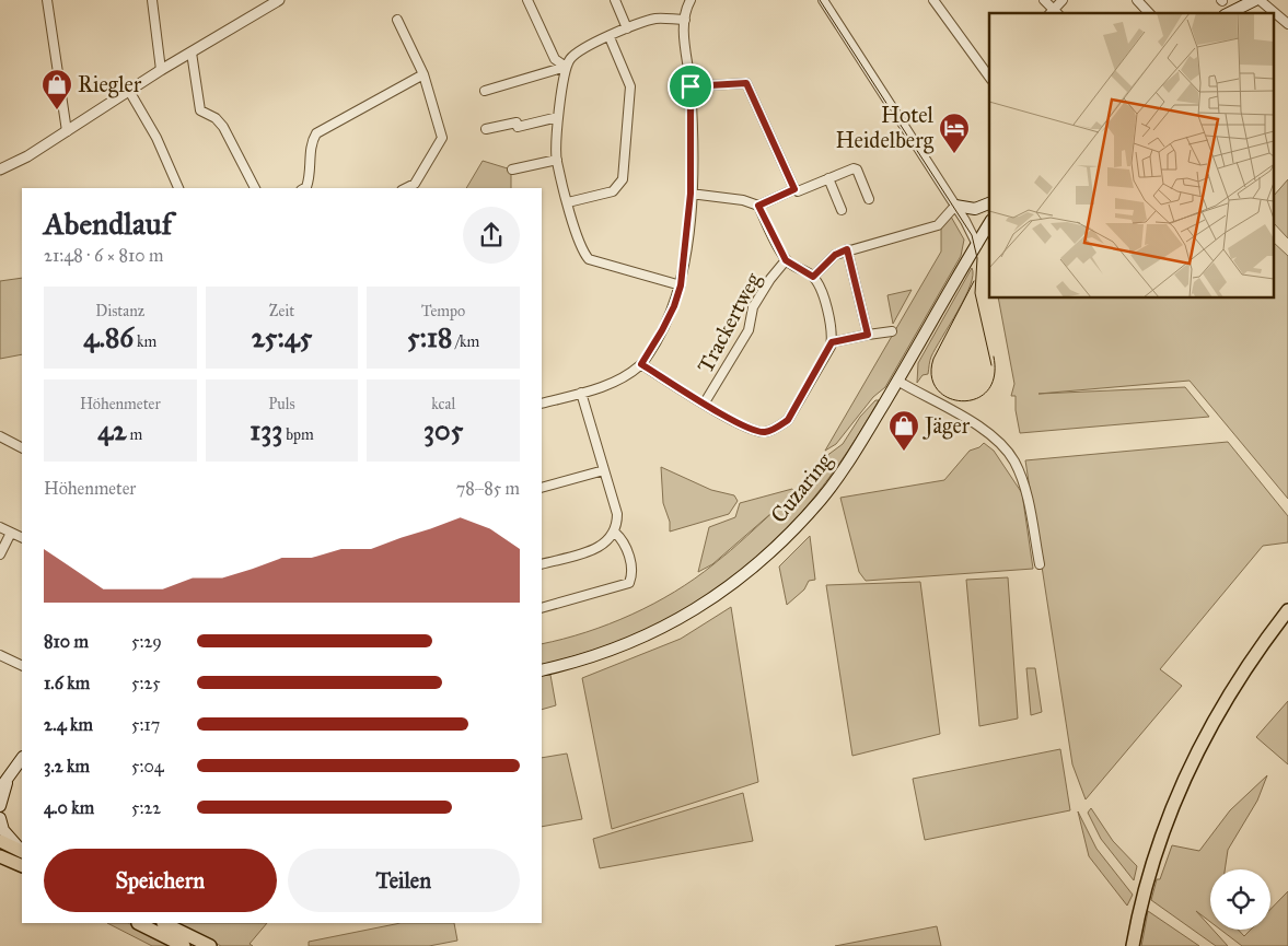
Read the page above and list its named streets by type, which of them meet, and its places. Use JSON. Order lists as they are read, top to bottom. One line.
{"streets":{"main road":["Cuzaring"],"street":["Trackertweg"]},"places":{"shop":["Riegler","Jäger"],"hotel":["Hotel Heidelberg"]},"page":{"heading":["Abendlauf","21:48 · 6 × 810 m"],"stats":[["Distanz","4.86 km"],["Zeit","25:45"],["Tempo","5:18 /km"],["Höhenmeter","42 m"],["Puls","133 bpm"],["kcal","305"]],"chart":["Höhenmeter","78–85 m"],"list":[{"name":"810 m","note":"5:29"},{"name":"1.6 km","note":"5:25"},{"name":"2.4 km","note":"5:17"},{"name":"3.2 km","note":"5:04"},{"name":"4.0 km","note":"5:22"}],"buttons":["Speichern","Teilen"]}}
